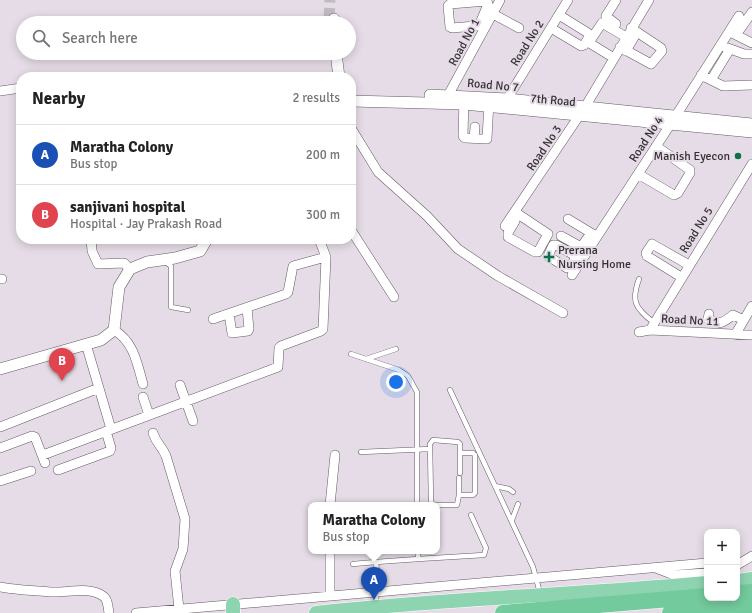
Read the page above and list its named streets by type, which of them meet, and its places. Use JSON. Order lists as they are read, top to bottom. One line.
{"streets":{"street":["Road No 1","Road No 2","Road No 7","7th Road","Road No 4","Road No 3","Road No 5","Road No 11"]},"crossings":[["Road No 1","Road No 7"],["Road No 2","Road No 7"],["Road No 7","7th Road"],["Road No 7","Road No 4"],["Road No 7","Road No 3"],["7th Road","Road No 4"],["7th Road","Road No 3"],["Road No 5","Road No 11"]],"places":{"other":["Manish Eyecon"],"health":["Prerana Nursing Home"]},"page":{"search":"Search here","heading":["Nearby","2 results"],"list":[{"mark":"A","name":"Maratha Colony","note":"Bus stop","value":"200 m"},{"mark":"B","name":"sanjivani hospital","note":"Hospital · Jay Prakash Road","value":"300 m"}],"pins":["B","A"],"popup":["Maratha Colony","Bus stop"],"map_buttons":["+","−"]}}
